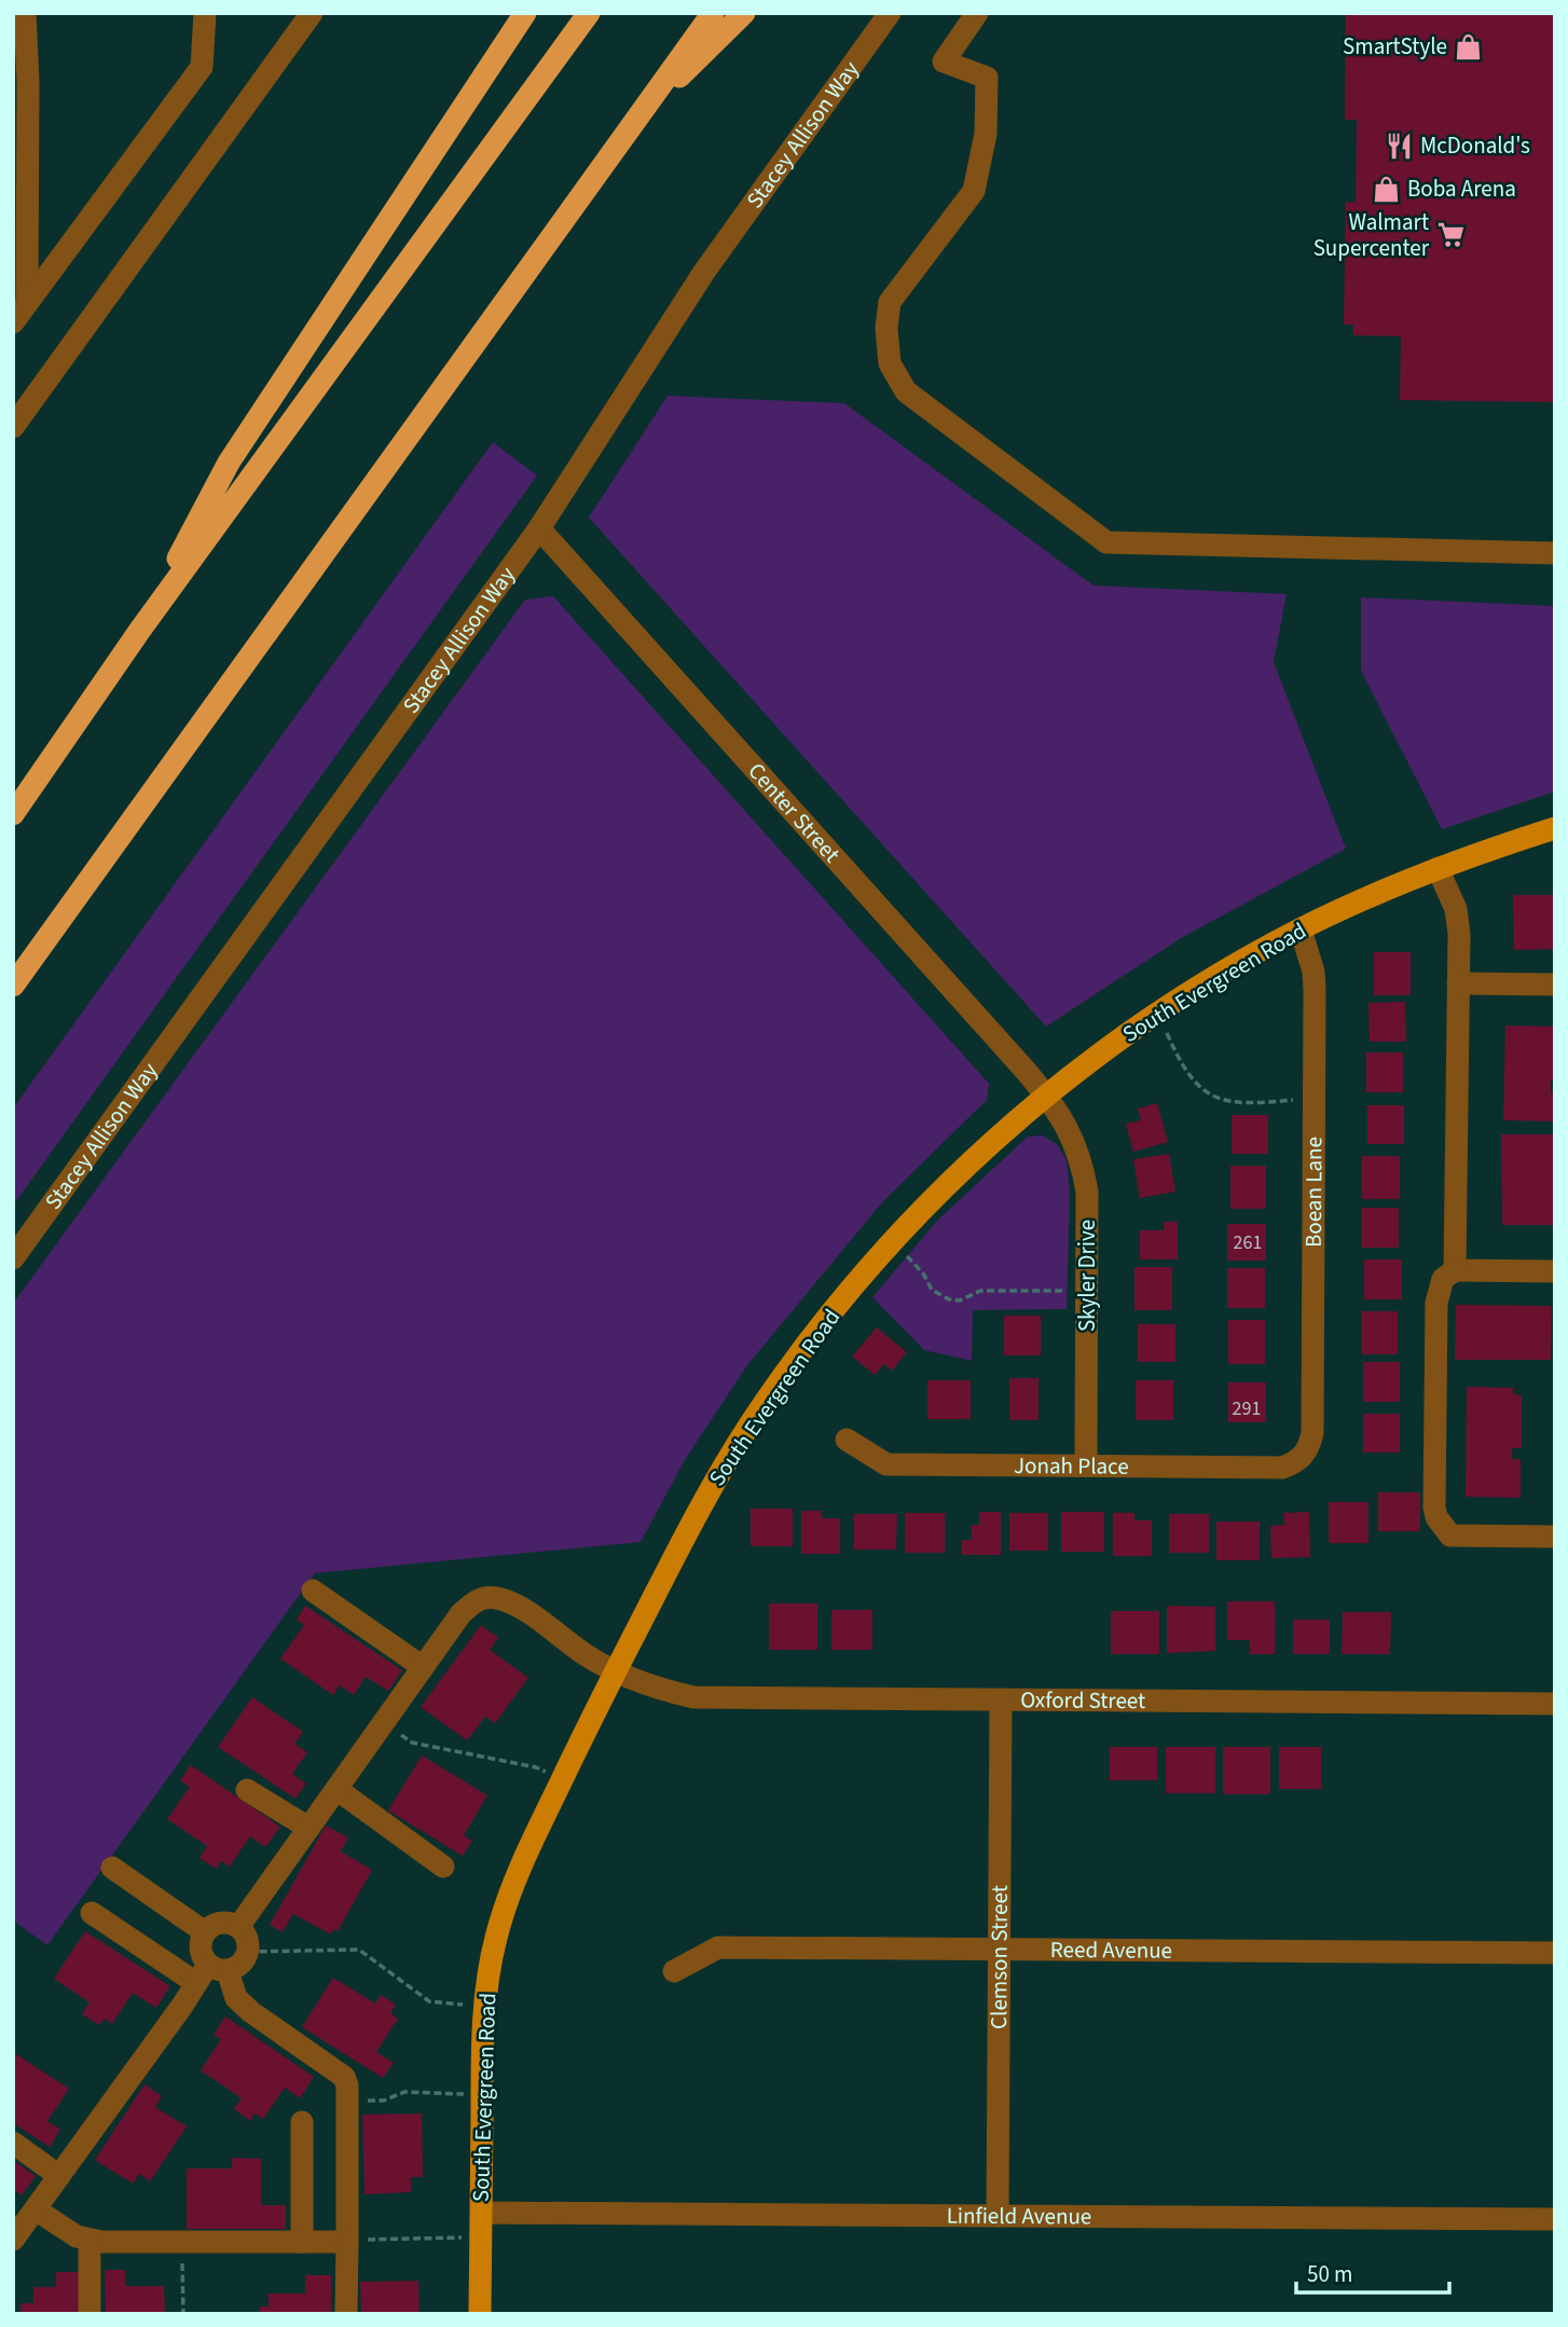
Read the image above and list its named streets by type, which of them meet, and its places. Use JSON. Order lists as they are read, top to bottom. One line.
{"streets":{"main road":["South Evergreen Road"],"street":["Stacey Allison Way","Center Street","Boean Lane","Skyler Drive","Jonah Place","Oxford Street","Reed Avenue","Clemson Street","Linfield Avenue"]},"crossings":[["Stacey Allison Way","Center Street"],["Center Street","South Evergreen Road"],["Center Street","Skyler Drive"],["South Evergreen Road","Boean Lane"],["South Evergreen Road","Skyler Drive"],["South Evergreen Road","Oxford Street"],["South Evergreen Road","Linfield Avenue"],["Boean Lane","Jonah Place"],["Skyler Drive","Jonah Place"],["Oxford Street","Clemson Street"],["Reed Avenue","Clemson Street"],["Clemson Street","Linfield Avenue"]],"places":{"shop":["SmartStyle","Boba Arena"],"restaurant":["McDonald's"],"supermarket":["Walmart Supercenter"]},"house_numbers":["261","291"],"scale_bar":"50 m"}
